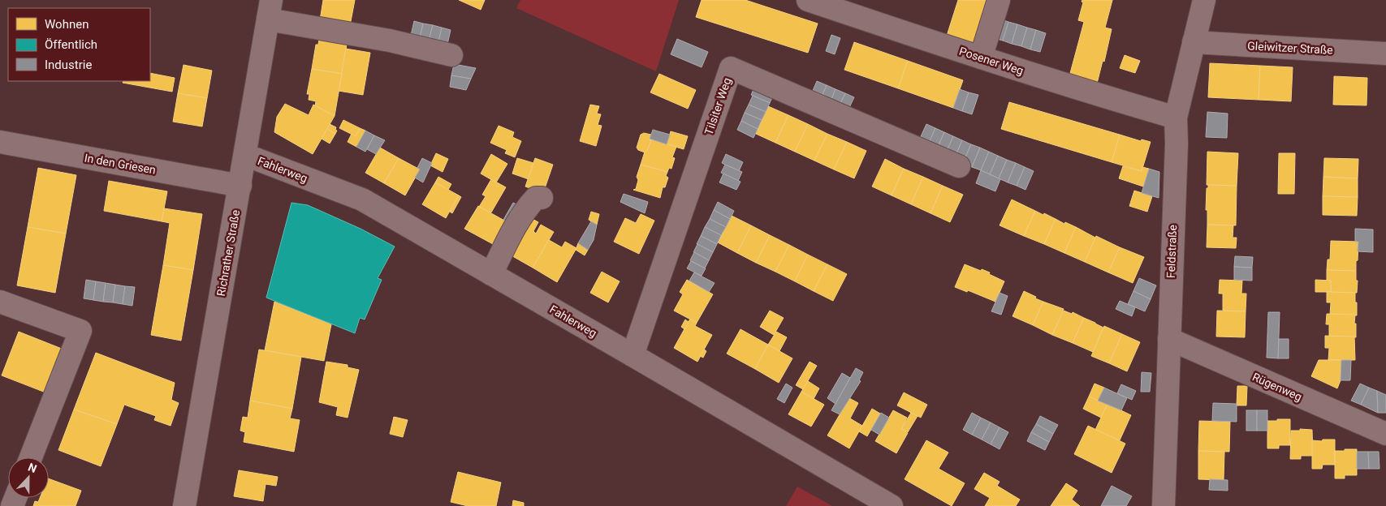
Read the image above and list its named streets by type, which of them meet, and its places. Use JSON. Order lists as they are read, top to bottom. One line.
{"streets":{"street":["Gleiwitzer Straße","Posener Weg","Tilsiter Weg","In den Griesen","Fahlerweg","Feldstraße","Richrather Straße","Rügenweg"]},"crossings":[["Gleiwitzer Straße","Feldstraße"],["Posener Weg","Feldstraße"],["Tilsiter Weg","Fahlerweg"],["In den Griesen","Richrather Straße"],["Fahlerweg","Richrather Straße"],["Feldstraße","Rügenweg"]],"legend":["Wohnen","Öffentlich","Industrie"],"north":"top"}
